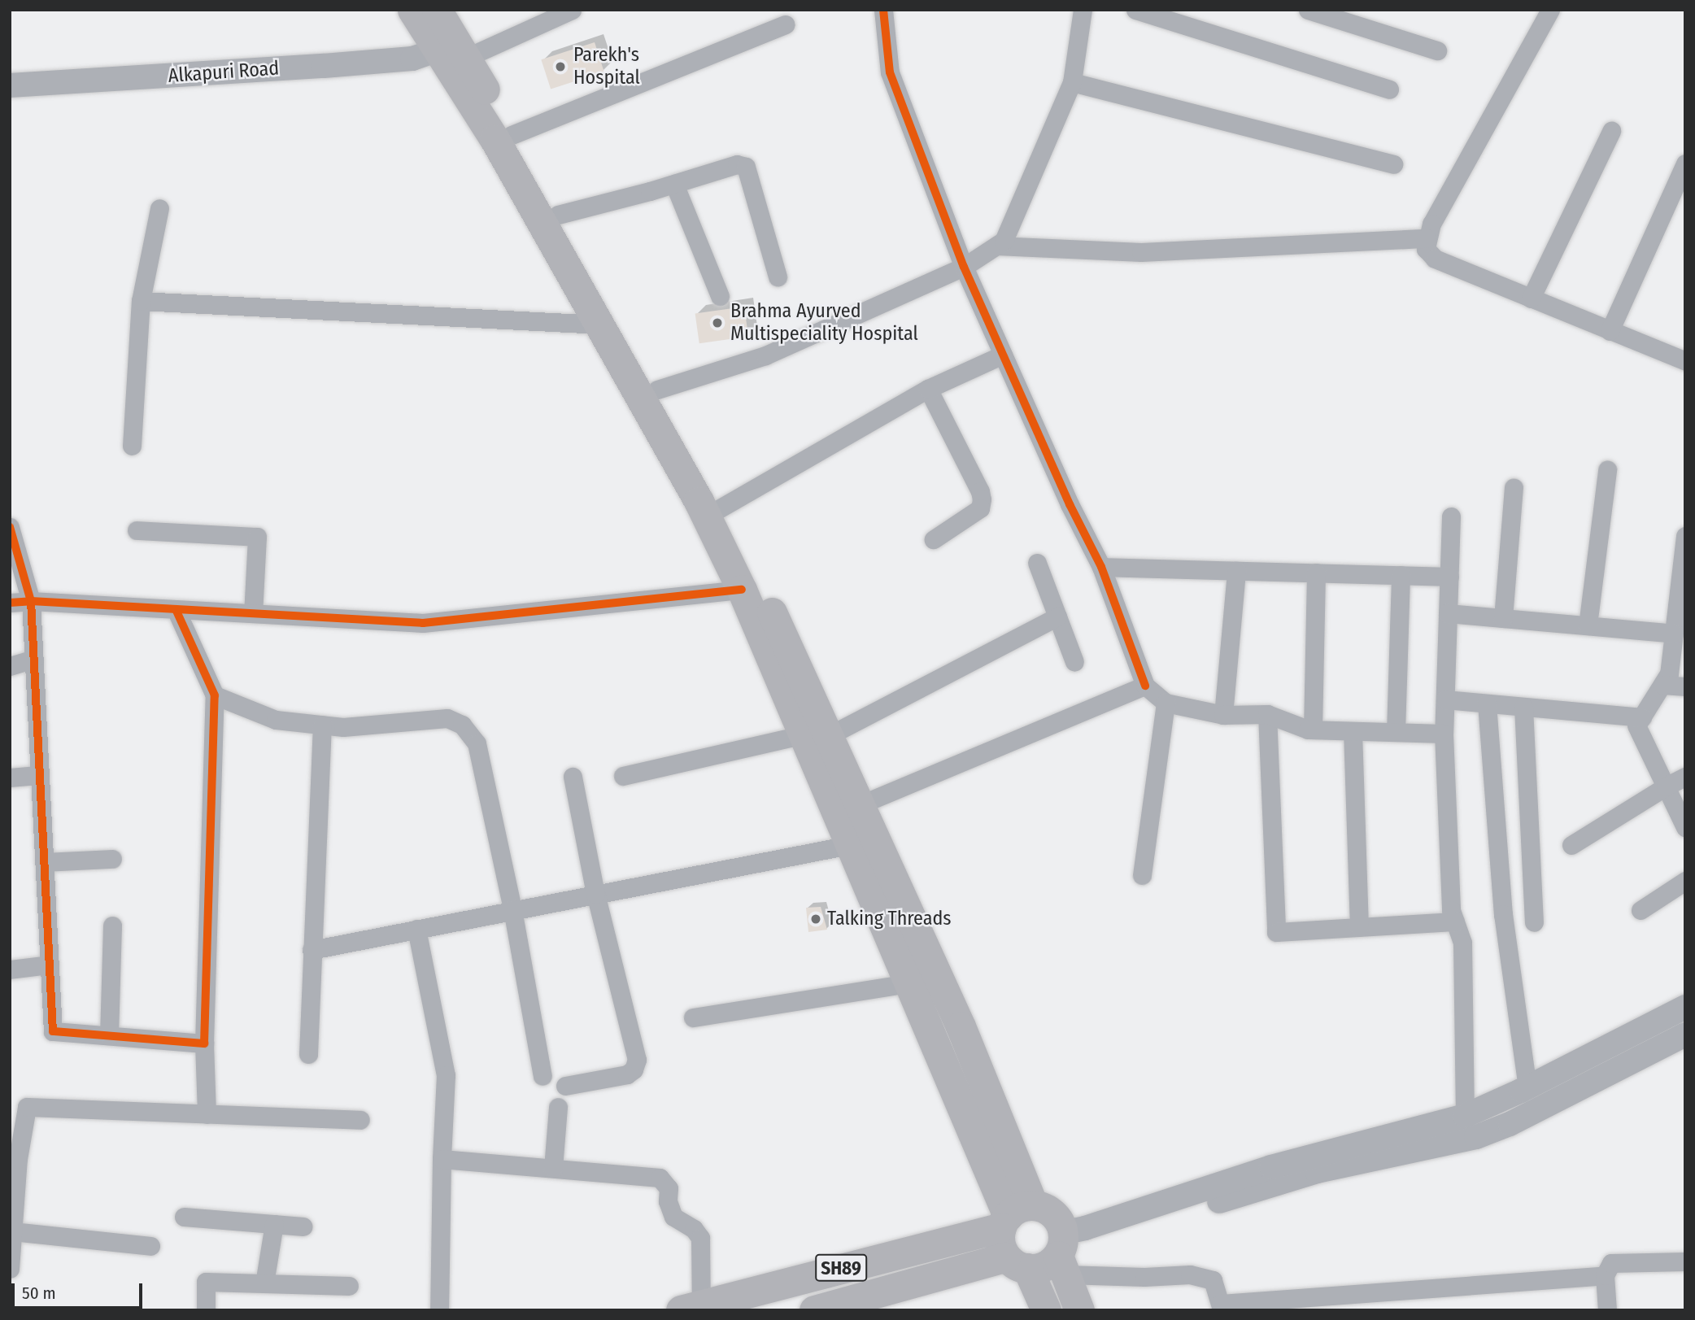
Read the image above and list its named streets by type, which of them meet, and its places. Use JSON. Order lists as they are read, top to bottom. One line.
{"streets":{"main road":["SH89"],"street":["Alkapuri Road"]},"places":["Parekh's Hospital","Brahma Ayurved Multispeciality Hospital","Talking Threads"],"scale_bar":"50 m"}
